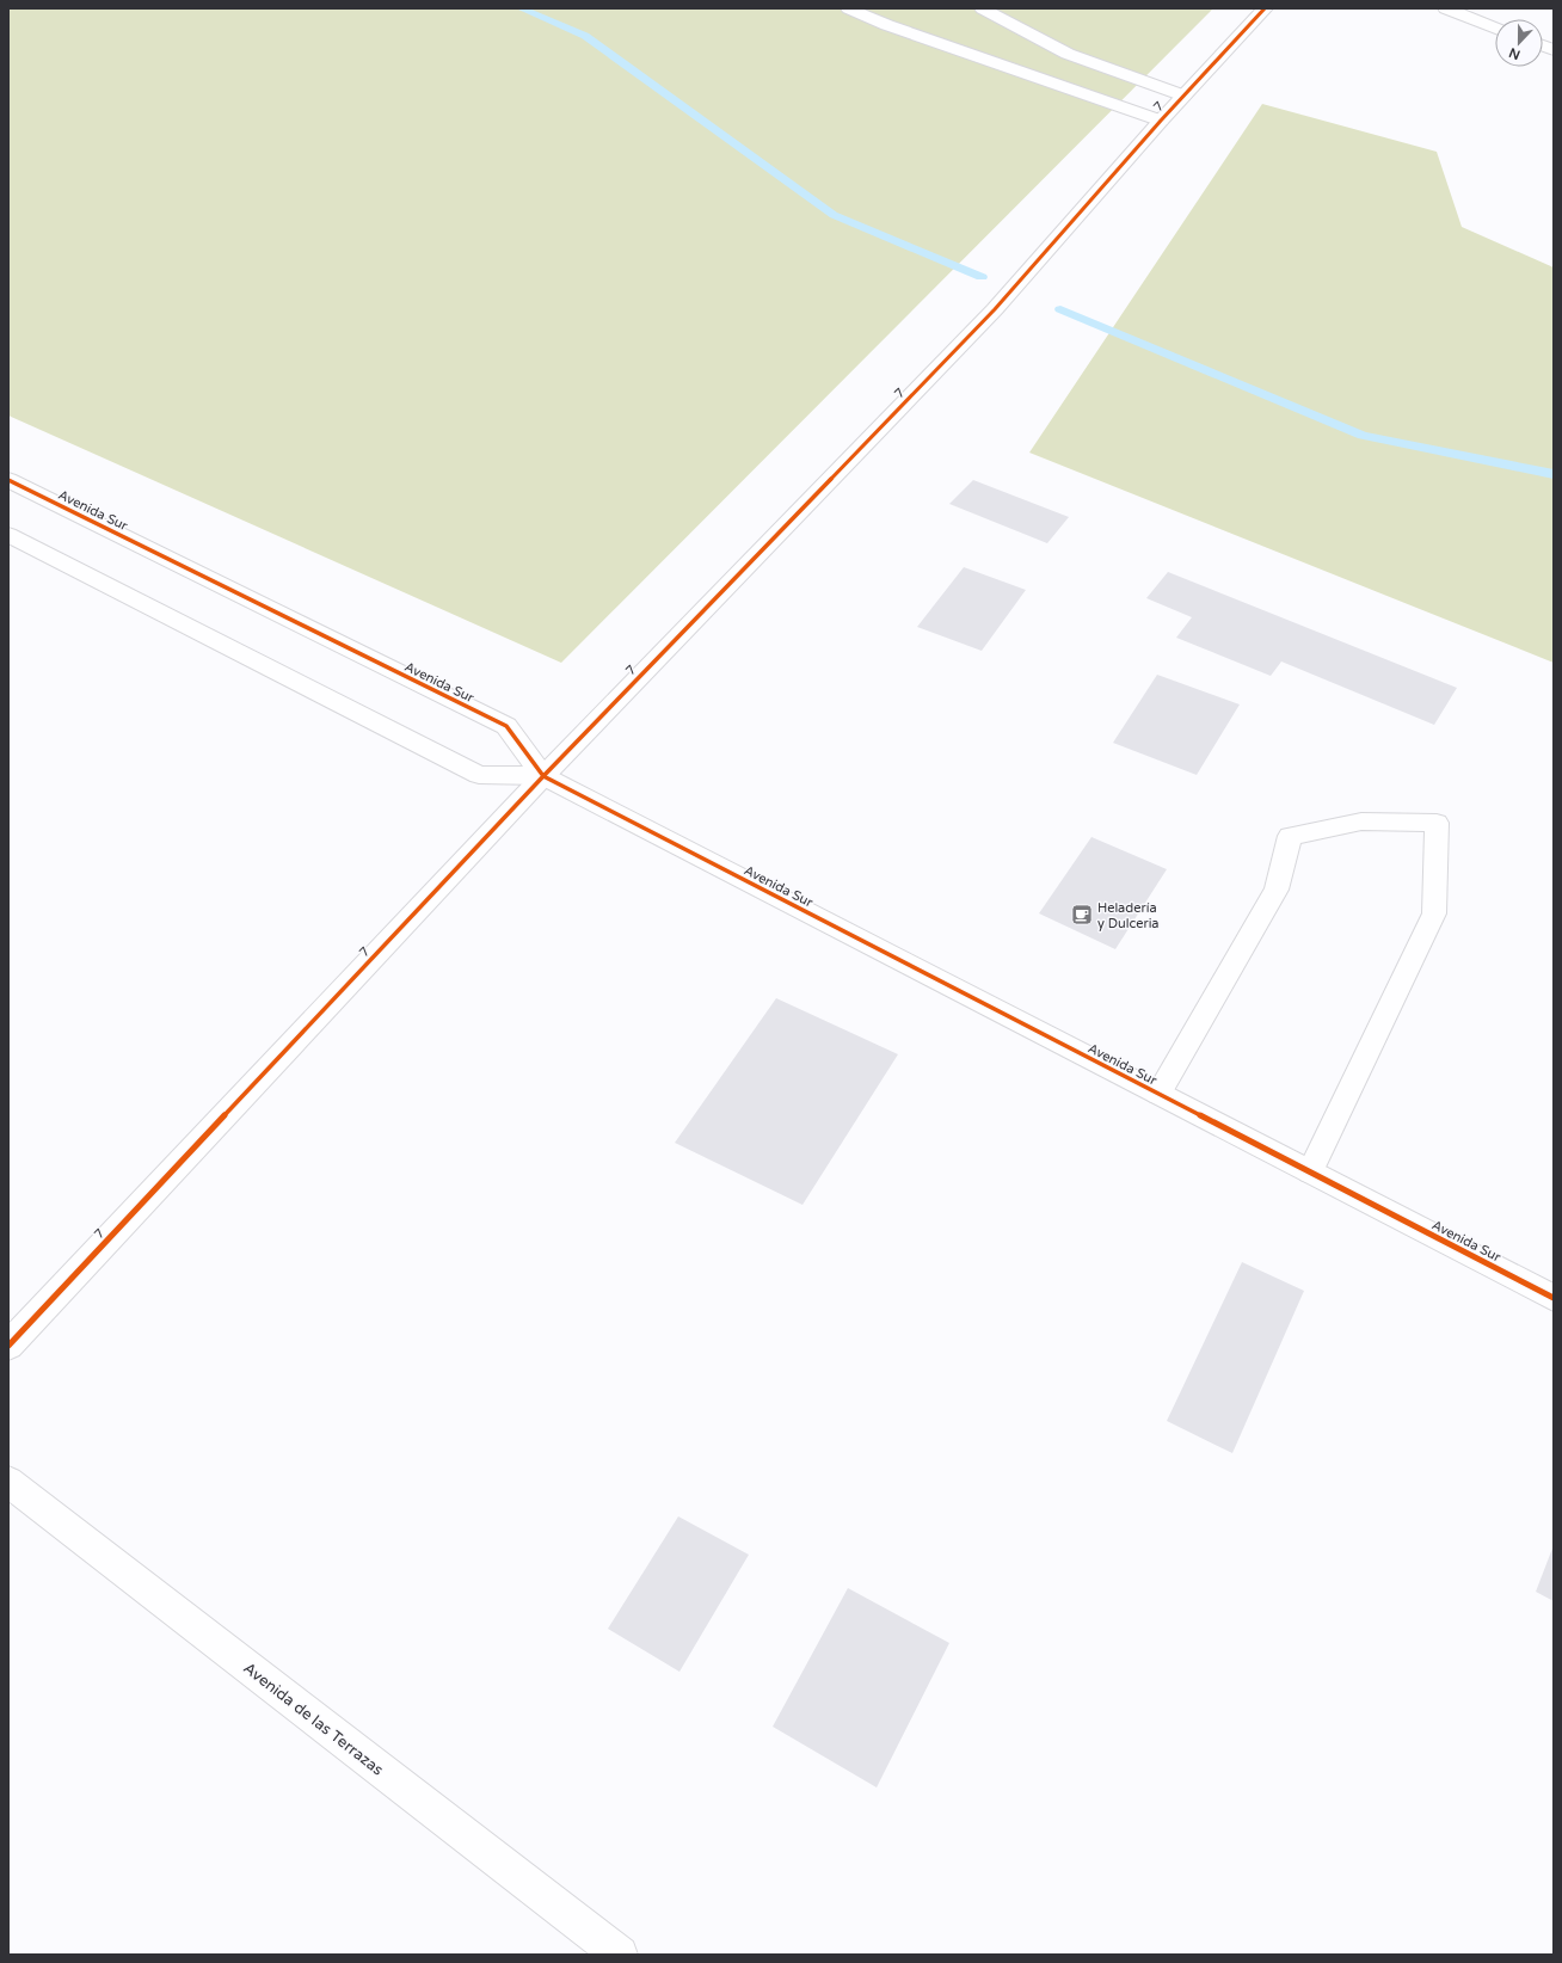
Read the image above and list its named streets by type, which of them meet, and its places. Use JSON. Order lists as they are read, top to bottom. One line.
{"streets":{"street":["7","Avenida Sur","Avenida de las Terrazas"]},"crossings":[["7","Avenida Sur"]],"places":{"cafe":["Heladería y Dulceria"]},"north":"bottom"}
